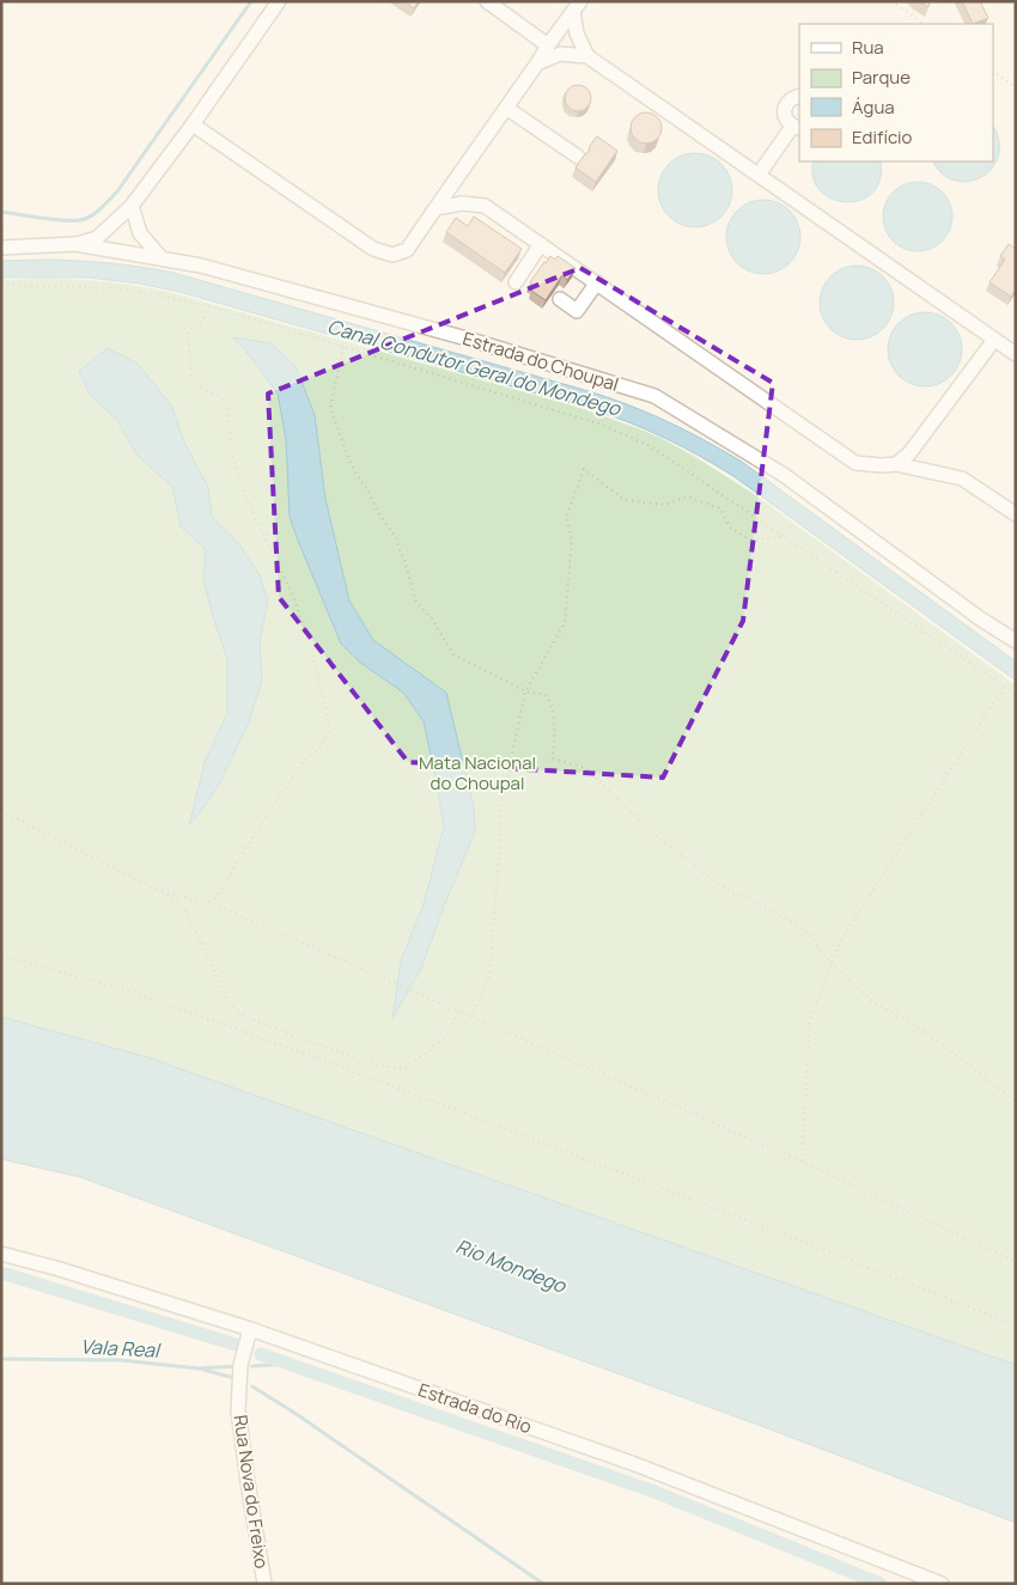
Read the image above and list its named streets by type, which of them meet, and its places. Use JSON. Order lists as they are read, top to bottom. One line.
{"streets":{"street":["Estrada do Choupal","Estrada do Rio","Rua Nova do Freixo"]},"crossings":[["Estrada do Rio","Rua Nova do Freixo"]],"water":["Canal Condutor Geral do Mondego","Rio Mondego","Vala Real"],"parks":["Mata Nacional do Choupal"],"legend":["Rua","Parque","Água","Edifício"]}
